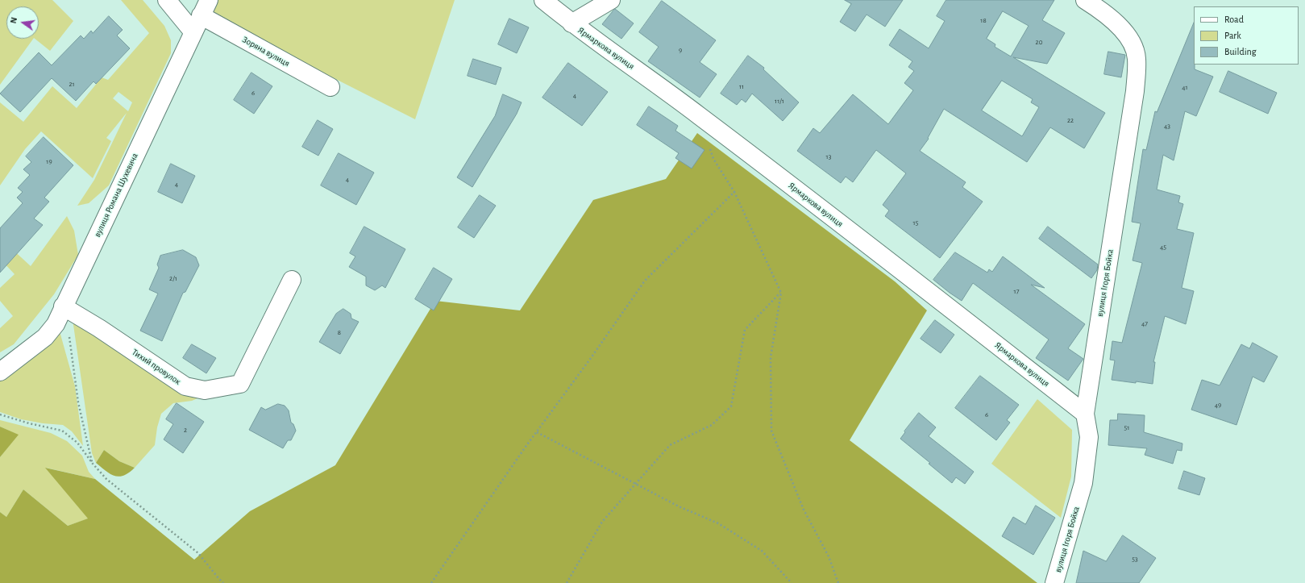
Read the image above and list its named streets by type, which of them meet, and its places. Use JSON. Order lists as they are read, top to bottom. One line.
{"streets":{"street":["Ярмаркова вулиця","Зоряна вулиця","вулиця Романа Шухевича","вулиця Ігоря Бойка","Тихий провулок"]},"crossings":[["Ярмаркова вулиця","вулиця Ігоря Бойка"],["Зоряна вулиця","вулиця Романа Шухевича"],["вулиця Романа Шухевича","Тихий провулок"]],"house_numbers":["18","20","9","21","11","41","6","4","11/1","22","43","13","19","4","4","15","45","2/1","17","47","8","49","6","51","2","53"],"legend":["Road","Park","Building"],"north":"left"}
